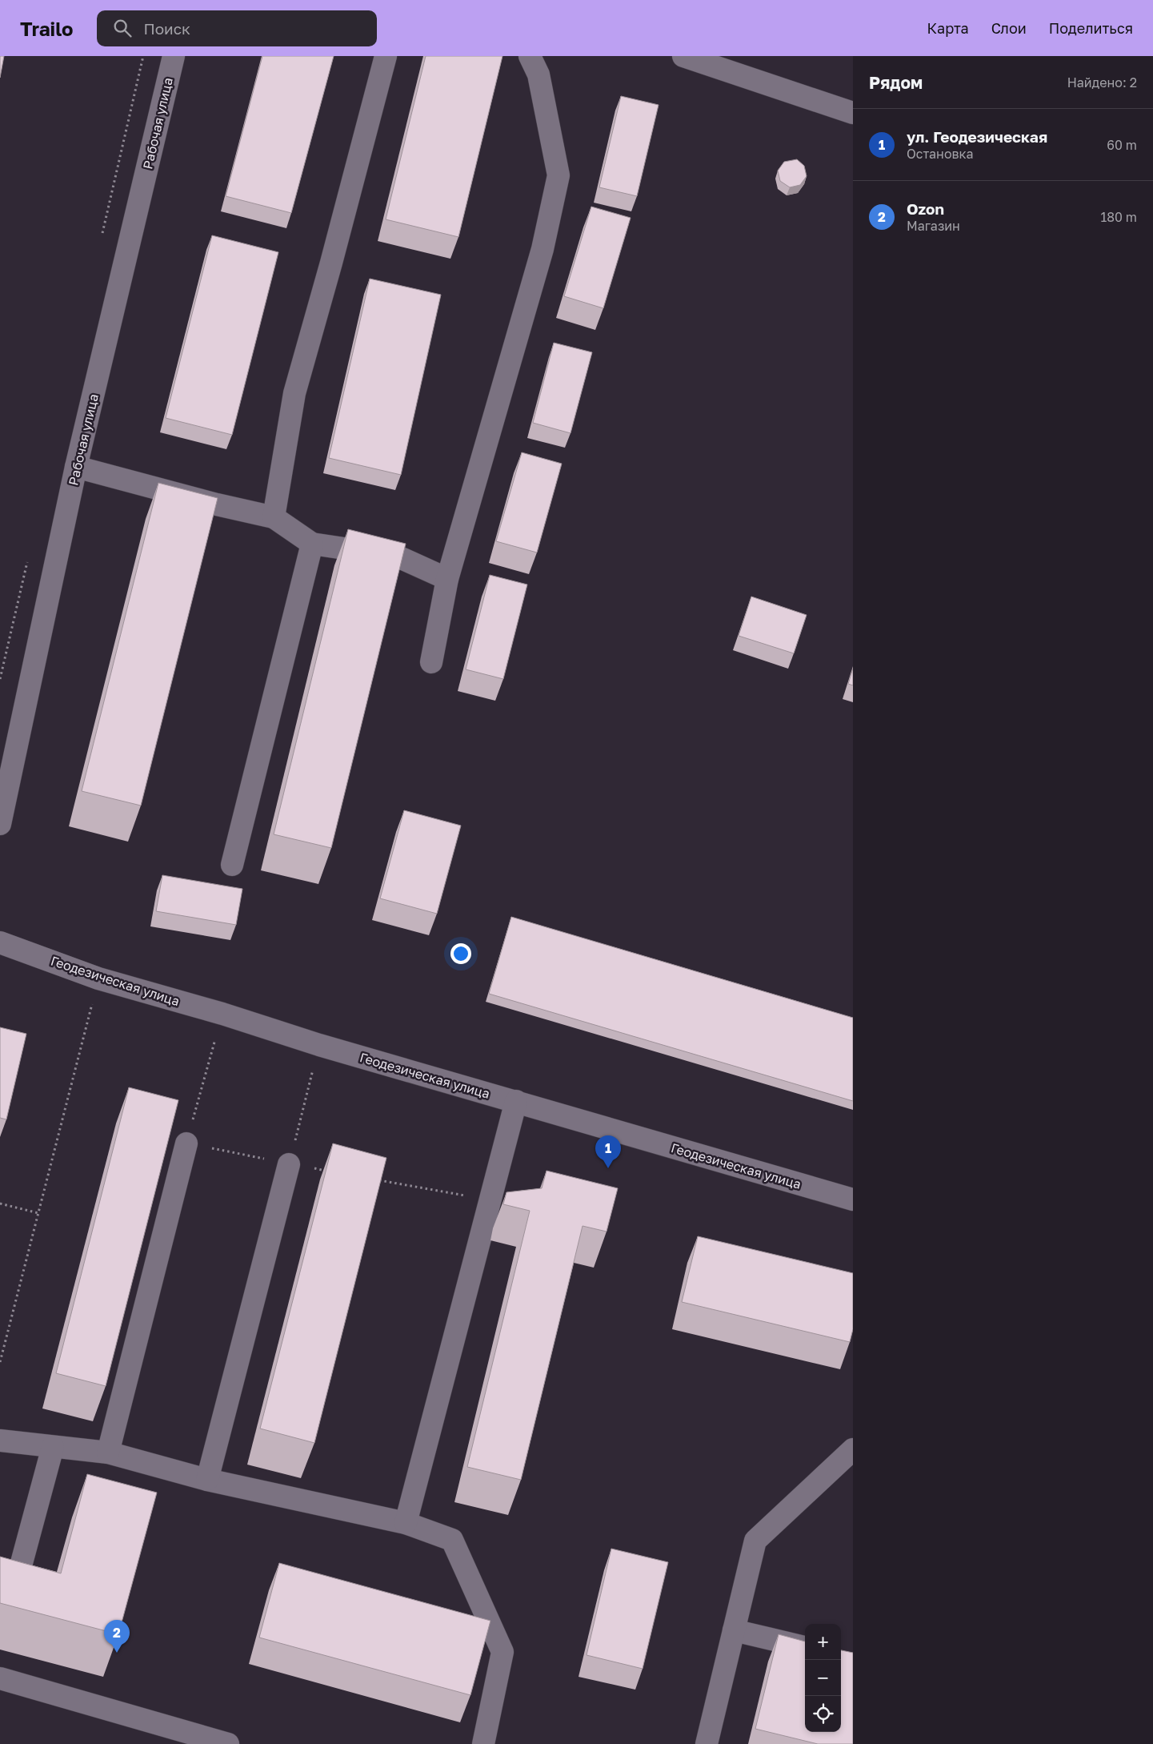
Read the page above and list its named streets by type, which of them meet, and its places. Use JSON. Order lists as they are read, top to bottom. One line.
{"streets":{"street":["Рабочая улица","Геодезическая улица"]},"page":{"header":"Trailo","search":"Поиск","nav":["Карта","Слои","Поделиться"],"heading":["Рядом","Найдено: 2"],"list":[{"mark":"1","name":"ул. Геодезическая","note":"Остановка","value":"60 m"},{"mark":"2","name":"Ozon","note":"Магазин","value":"180 m"}],"pins":["1","2"],"map_buttons":["+","−"]}}
